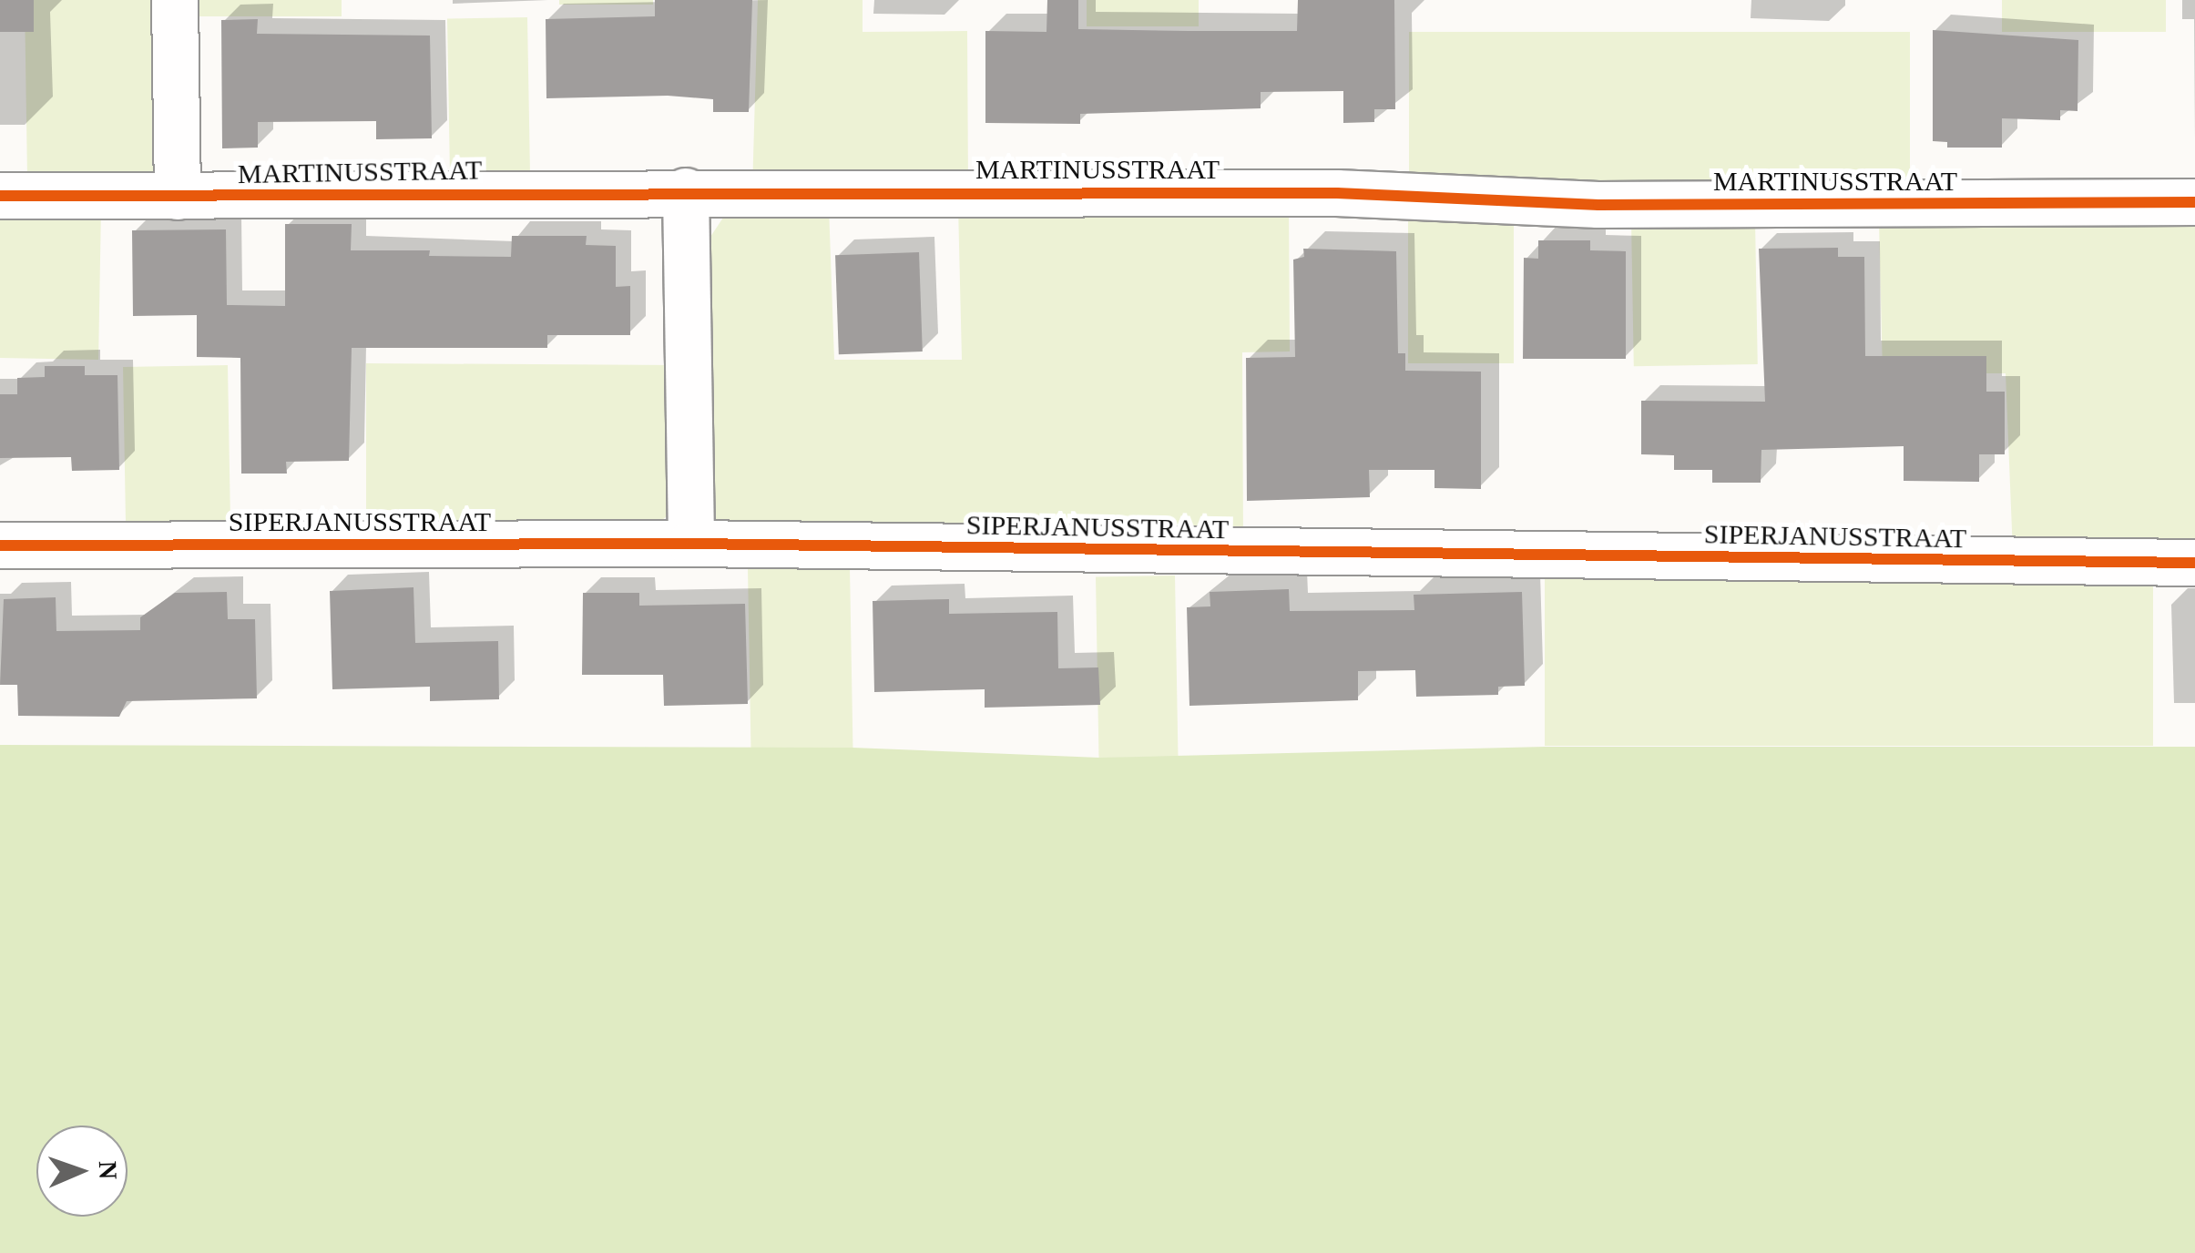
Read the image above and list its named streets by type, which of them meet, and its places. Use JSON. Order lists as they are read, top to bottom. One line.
{"streets":{"street":["MARTINUSSTRAAT","SIPERJANUSSTRAAT"]},"north":"right"}
